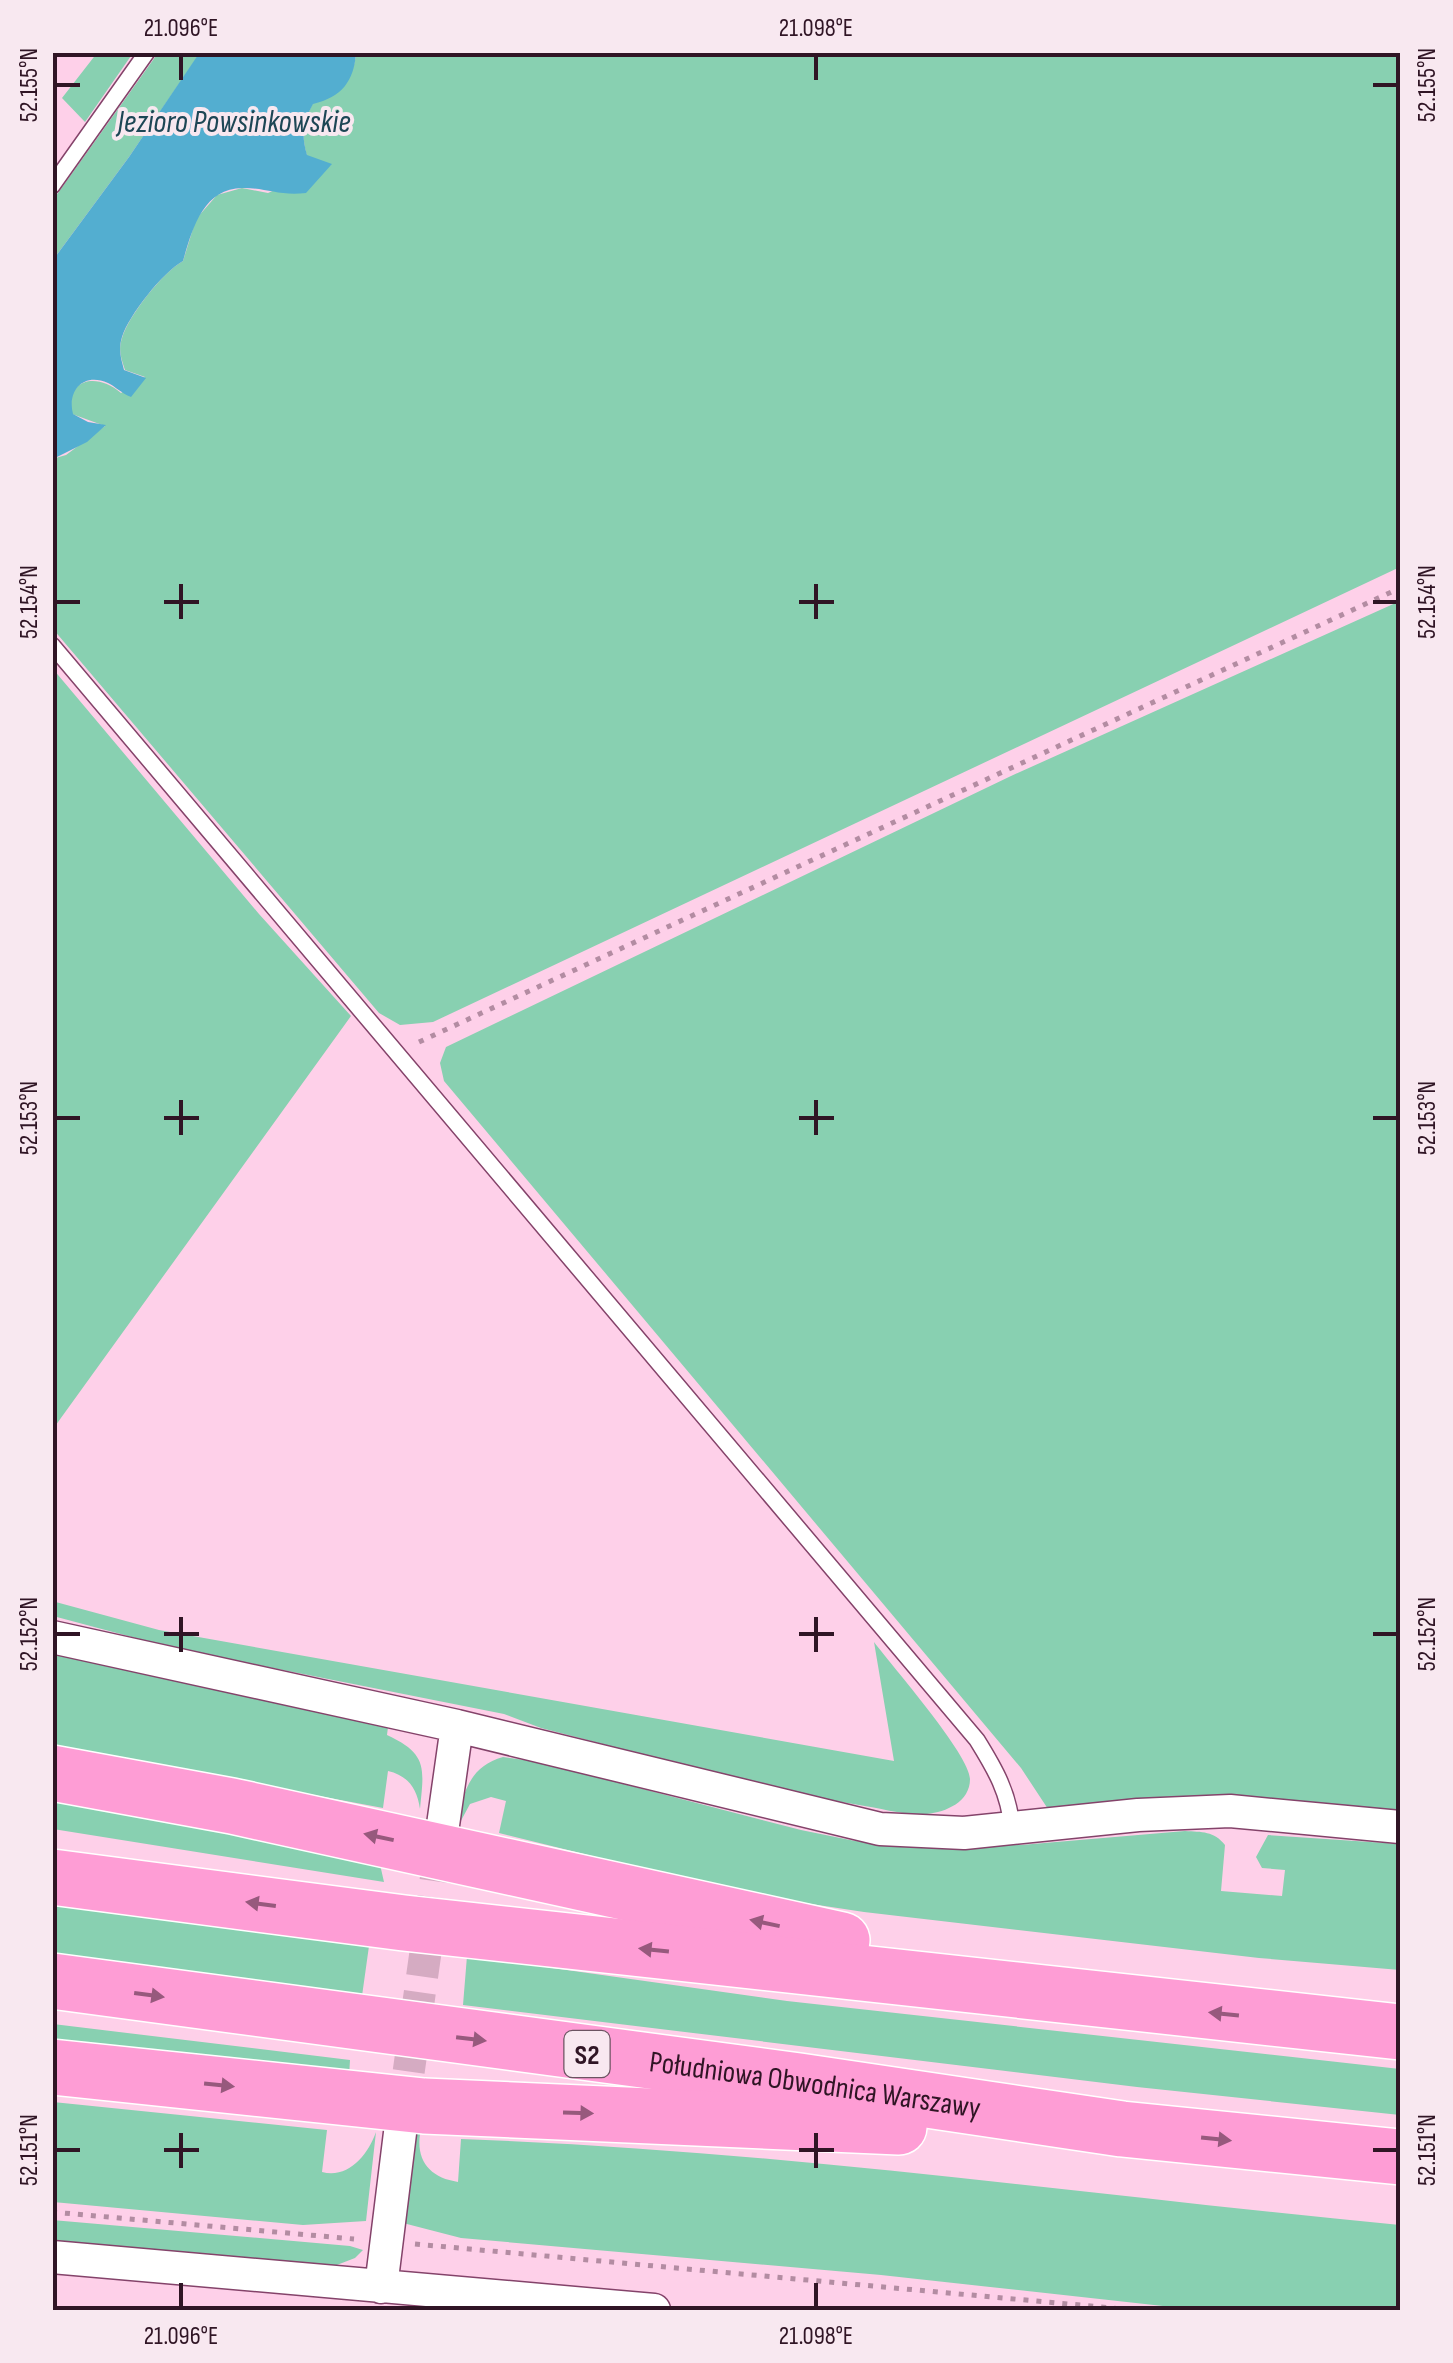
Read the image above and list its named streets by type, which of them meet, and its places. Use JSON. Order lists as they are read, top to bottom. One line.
{"streets":{"highway":["S2","Południowa Obwodnica Warszawy"]},"water":["Jezioro Powsinkowskie"],"coordinates":["21.096°E","21.098°E","52.155°N","52.154°N","52.153°N","52.152°N","52.151°N"]}
